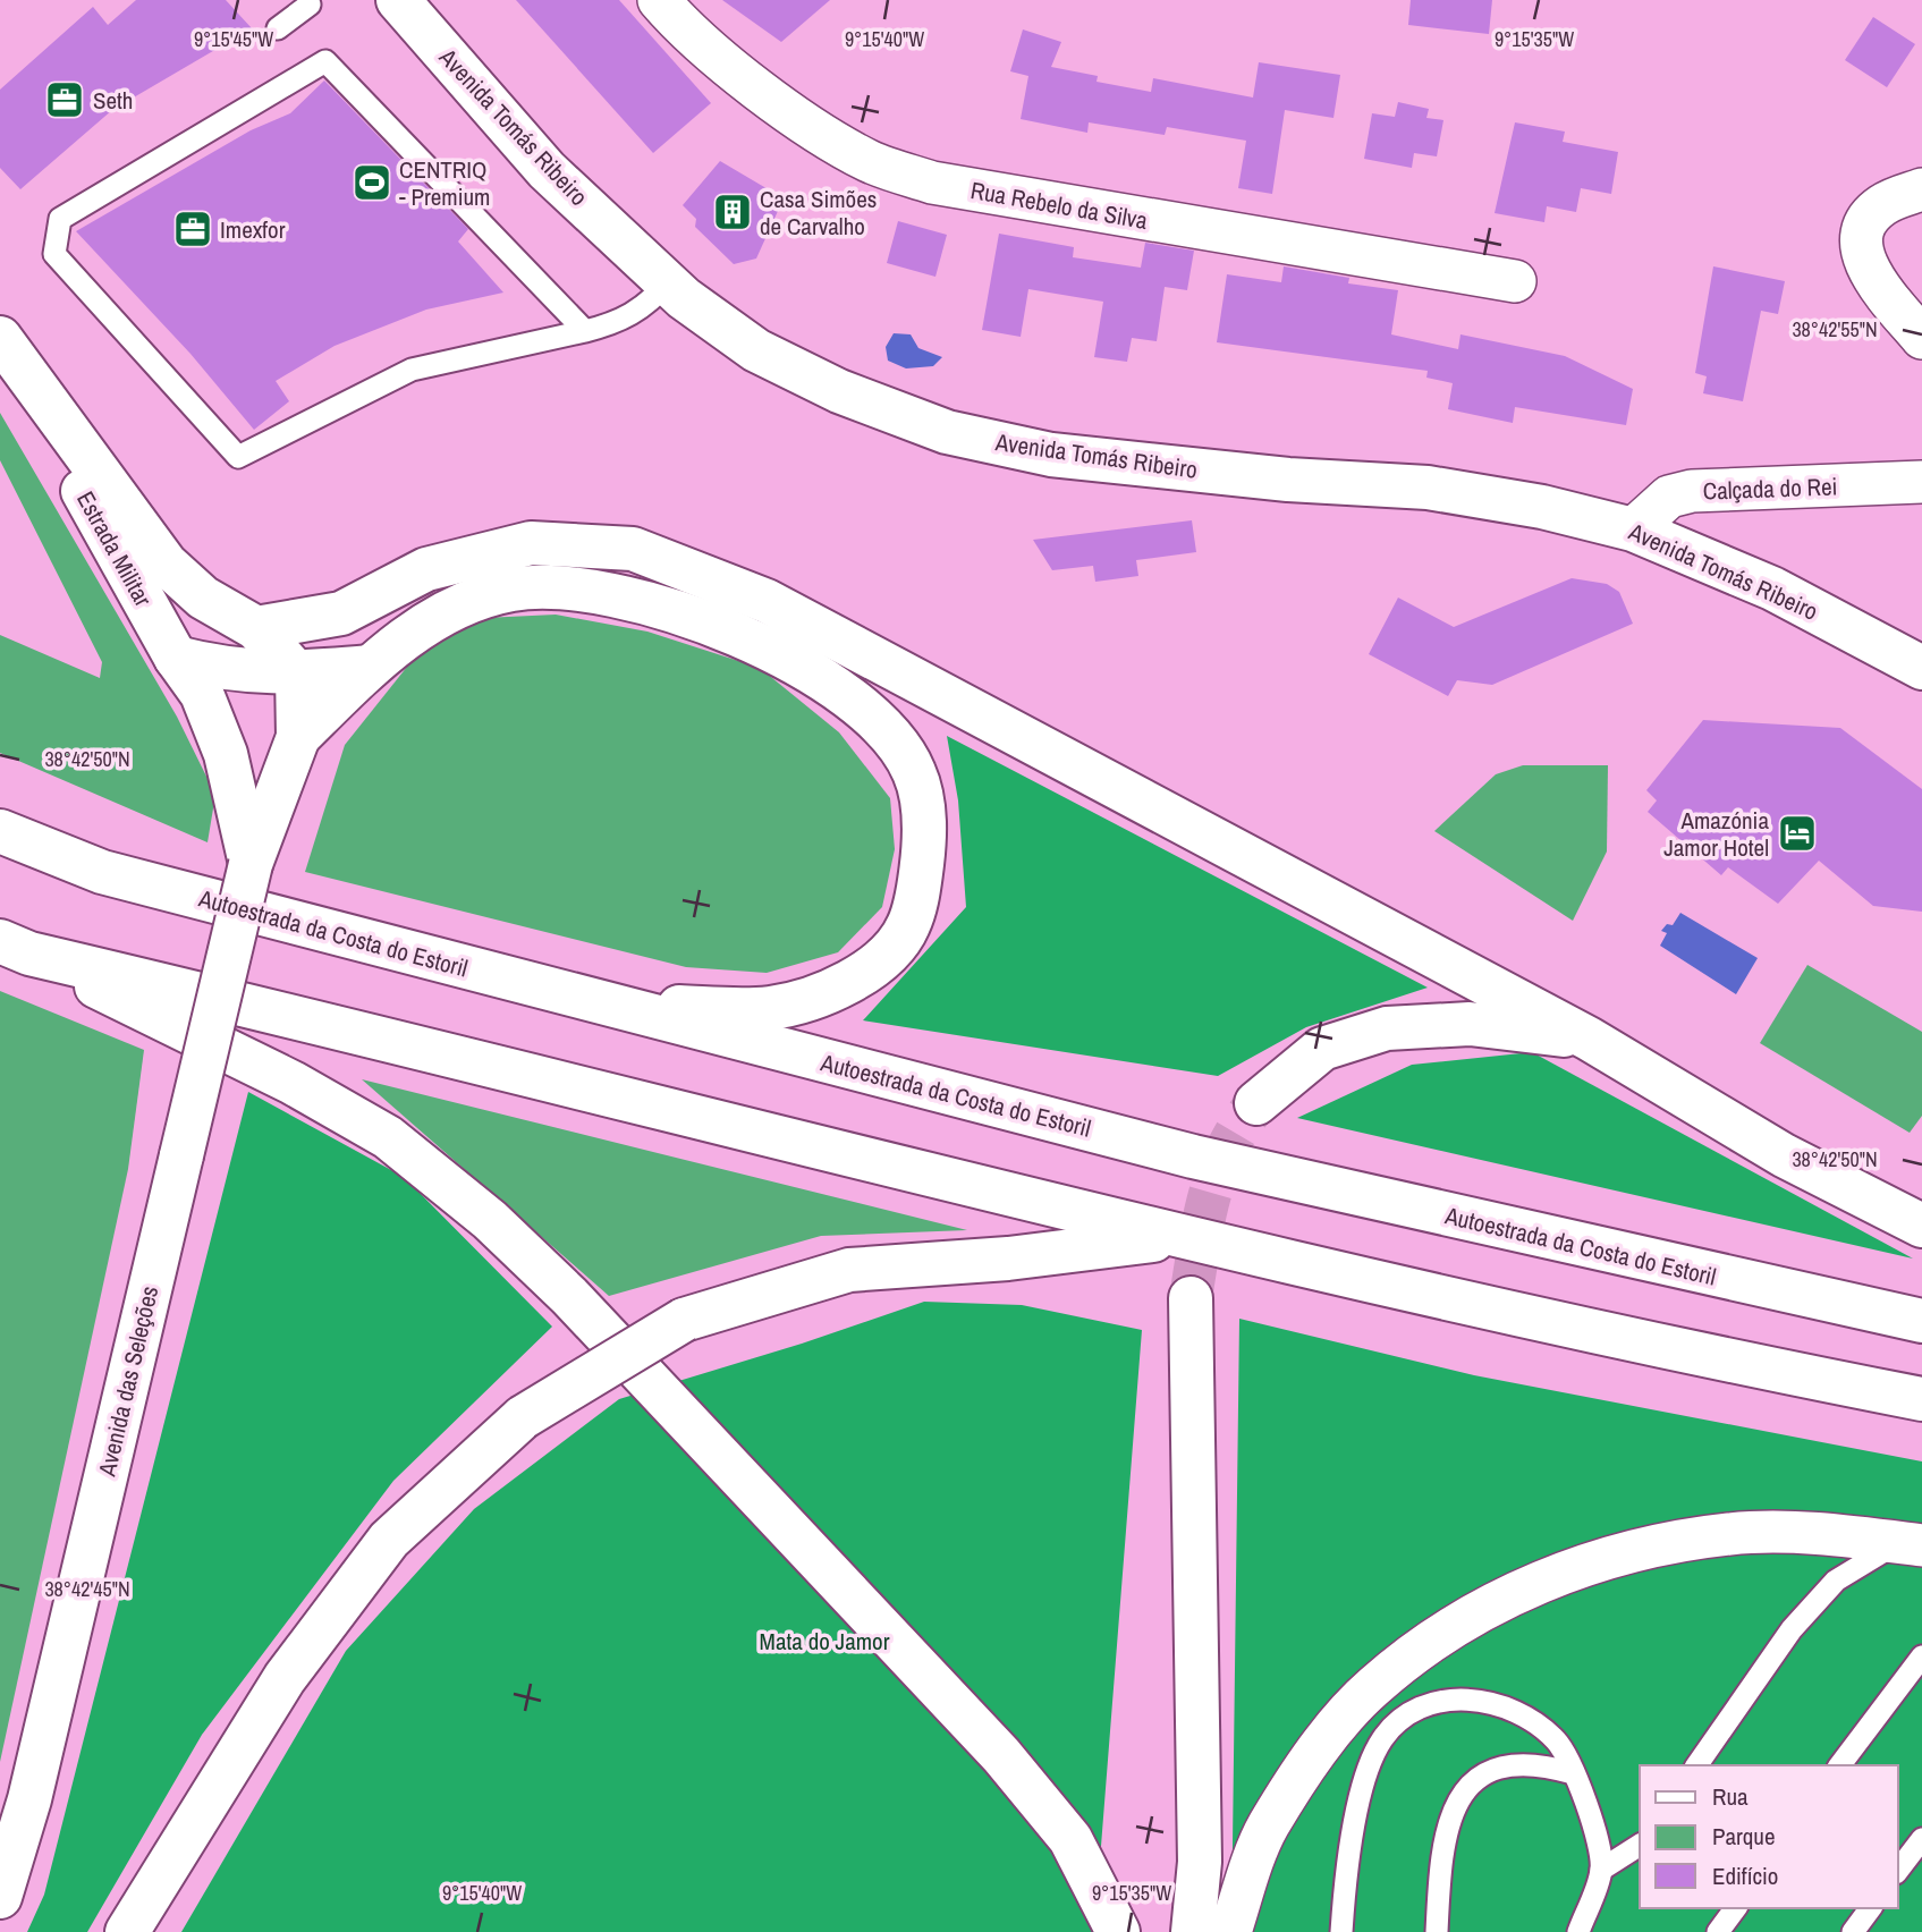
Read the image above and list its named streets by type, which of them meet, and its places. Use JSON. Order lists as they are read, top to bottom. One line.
{"streets":{"main road":["Avenida Tomás Ribeiro","Estrada Militar","Autoestrada da Costa do Estoril","Avenida das Seleções"],"street":["Rua Rebelo da Silva","Calçada do Rei"]},"crossings":[["Avenida Tomás Ribeiro","Calçada do Rei"],["Estrada Militar","Avenida das Seleções"]],"parks":["Mata do Jamor"],"places":{"office":["Seth","Imexfor"],"sports":["CENTRIQ - Premium"],"building":["Casa Simões de Carvalho"],"hotel":["Amazónia Jamor Hotel"]},"legend":["Rua","Parque","Edifício"],"coordinates":["9°15'45\"W","9°15'40\"W","9°15'35\"W","38°42'55\"N","38°42'50\"N","38°42'45\"N"]}
